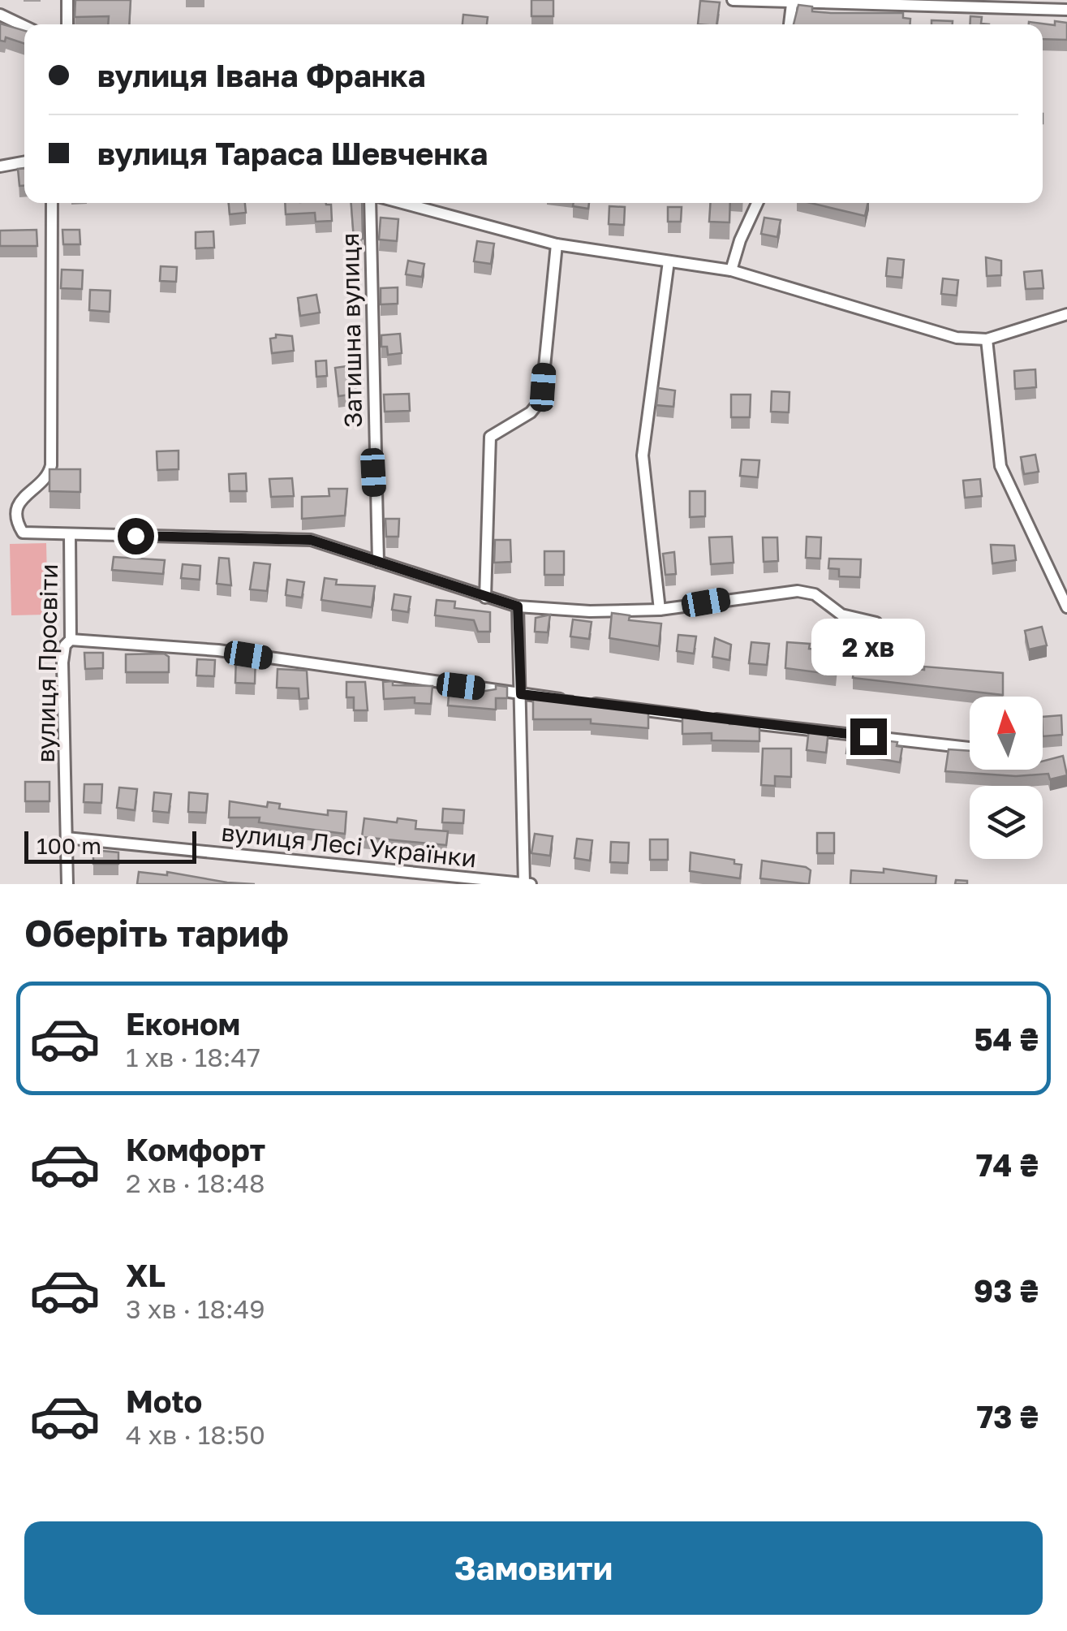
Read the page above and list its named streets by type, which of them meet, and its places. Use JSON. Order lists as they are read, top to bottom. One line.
{"streets":{"street":["Затишна вулиця","вулиця Просвіти","вулиця Лесі Українки"]},"crossings":[["вулиця Просвіти","вулиця Лесі Українки"]],"scale_bar":"100 m","north":"top","page":{"banner":["вулиця Івана Франка","вулиця Тараса Шевченка"],"bubble":"2 хв","scale":"100 m","heading":"Оберіть тариф","list":[{"name":"Економ","note":"1 хв · 18:47","value":"54 ₴"},{"name":"Комфорт","note":"2 хв · 18:48","value":"74 ₴"},{"name":"XL","note":"3 хв · 18:49","value":"93 ₴"},{"name":"Moto","note":"4 хв · 18:50","value":"73 ₴"}],"buttons":"Замовити"}}
